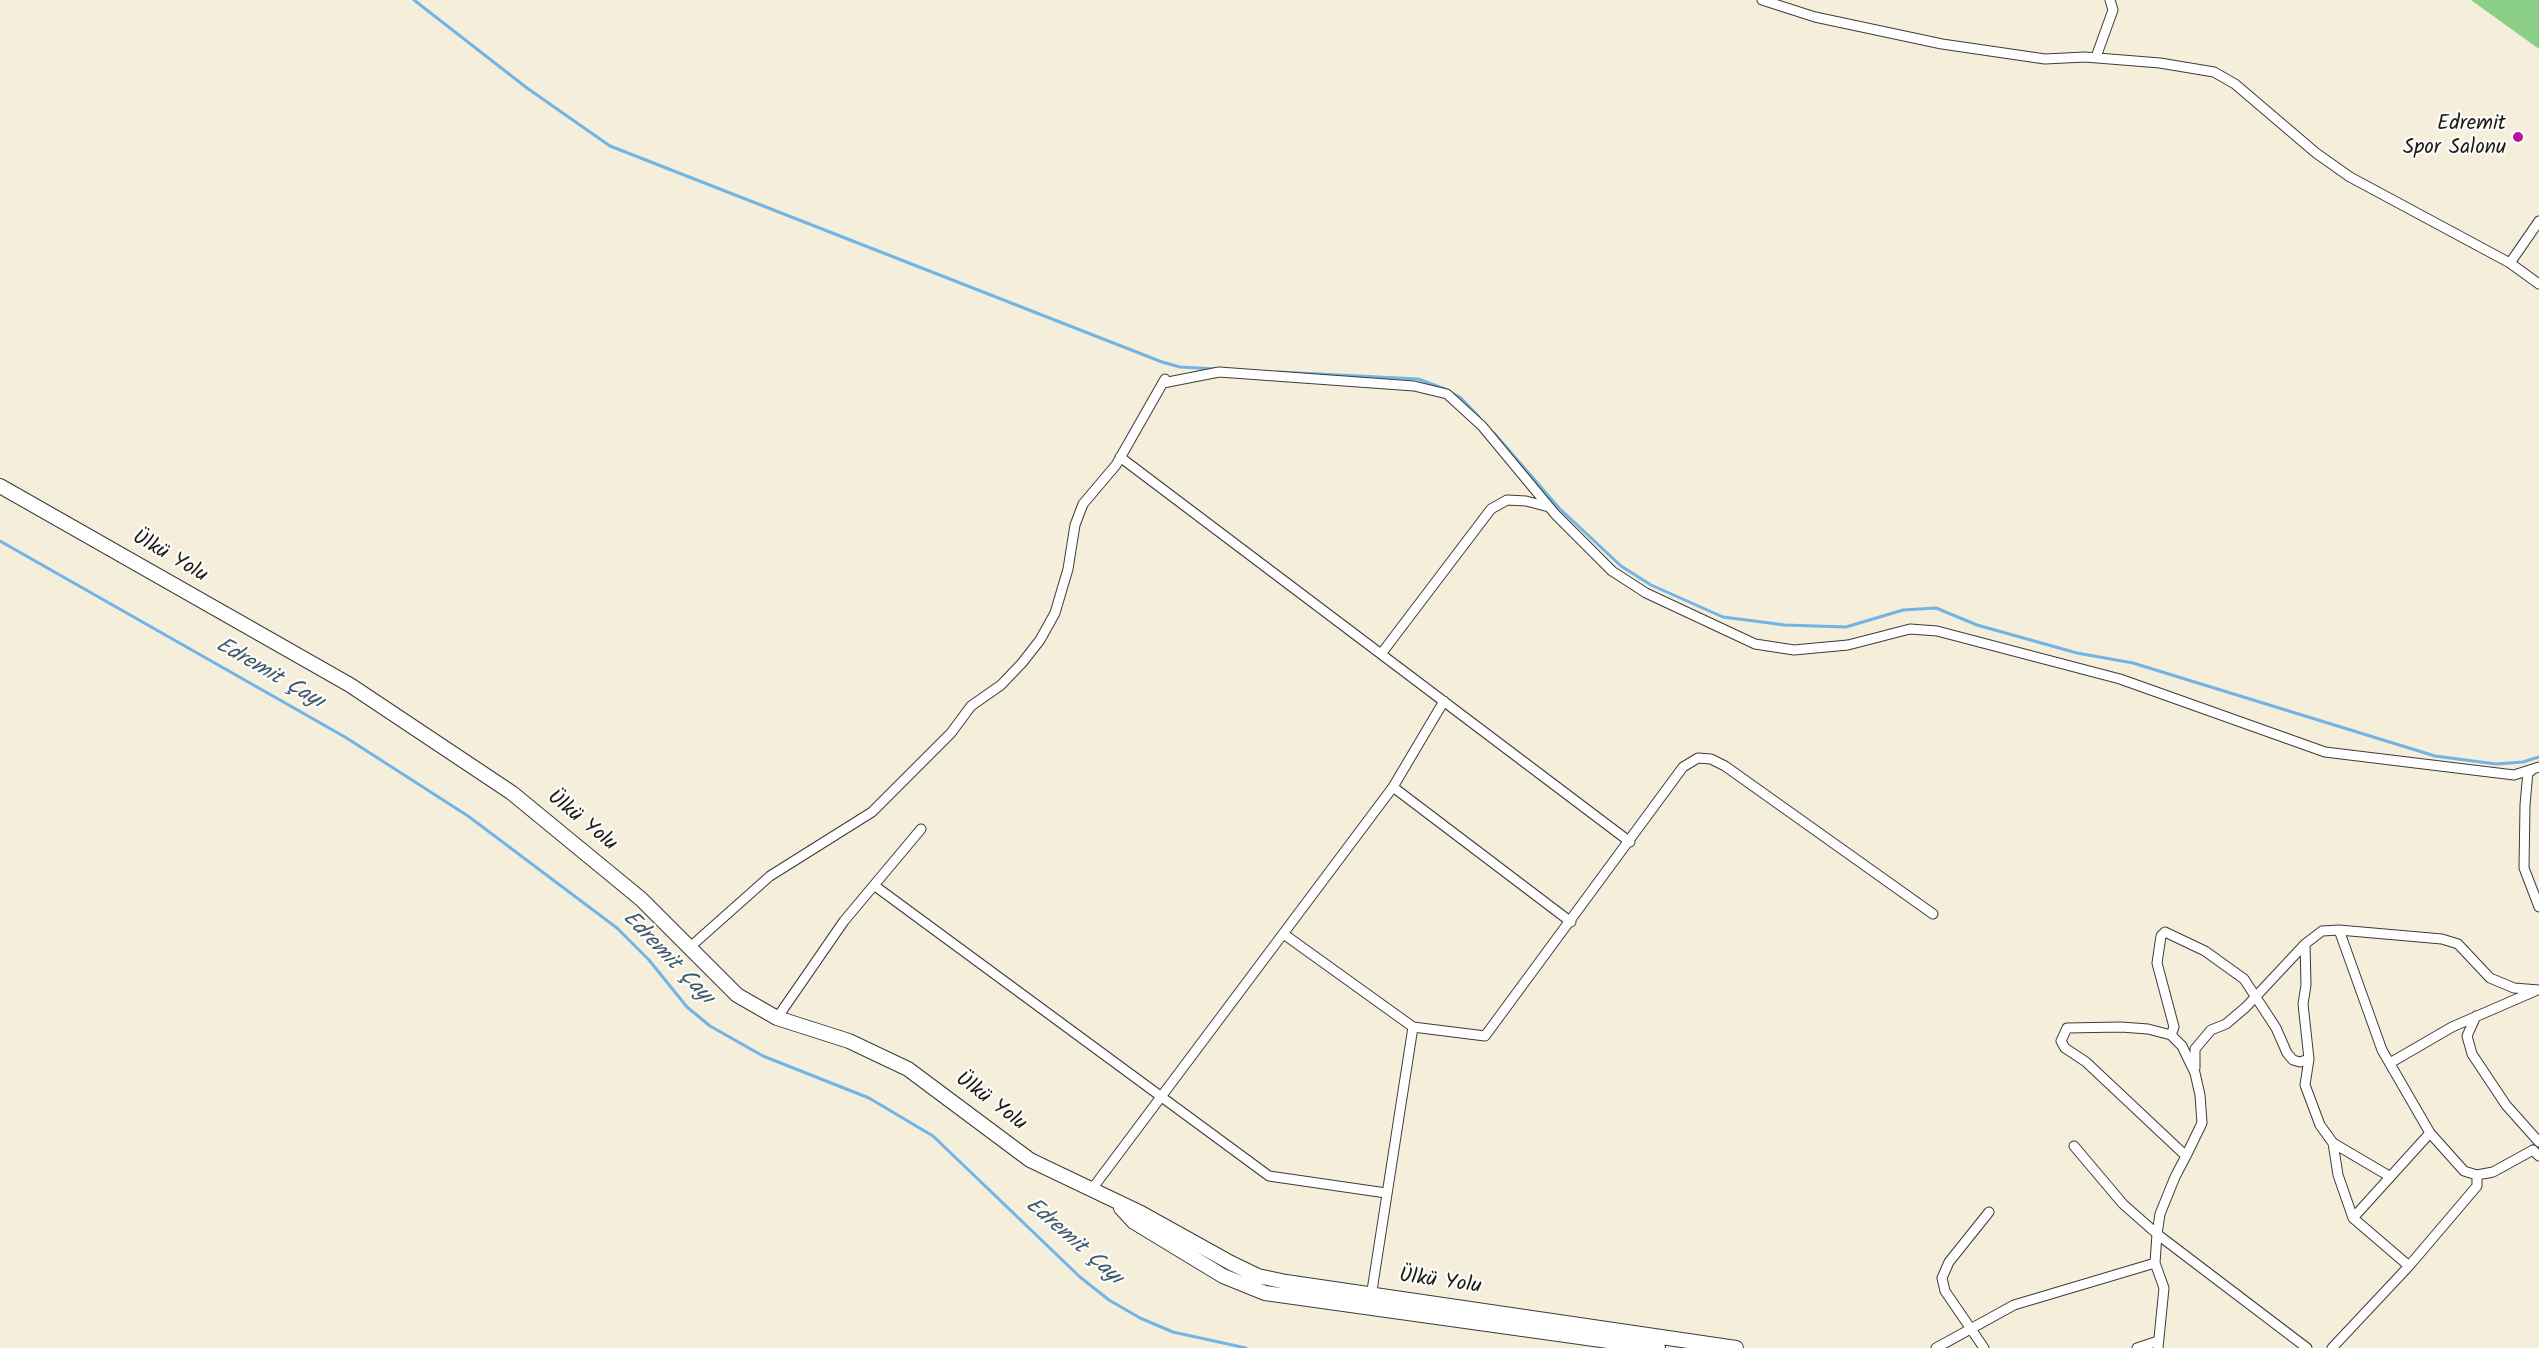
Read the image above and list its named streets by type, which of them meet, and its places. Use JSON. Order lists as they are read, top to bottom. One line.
{"streets":{"main road":["Ülkü Yolu"]},"water":["Edremit Çayı"],"places":["Edremit Spor Salonu"]}
